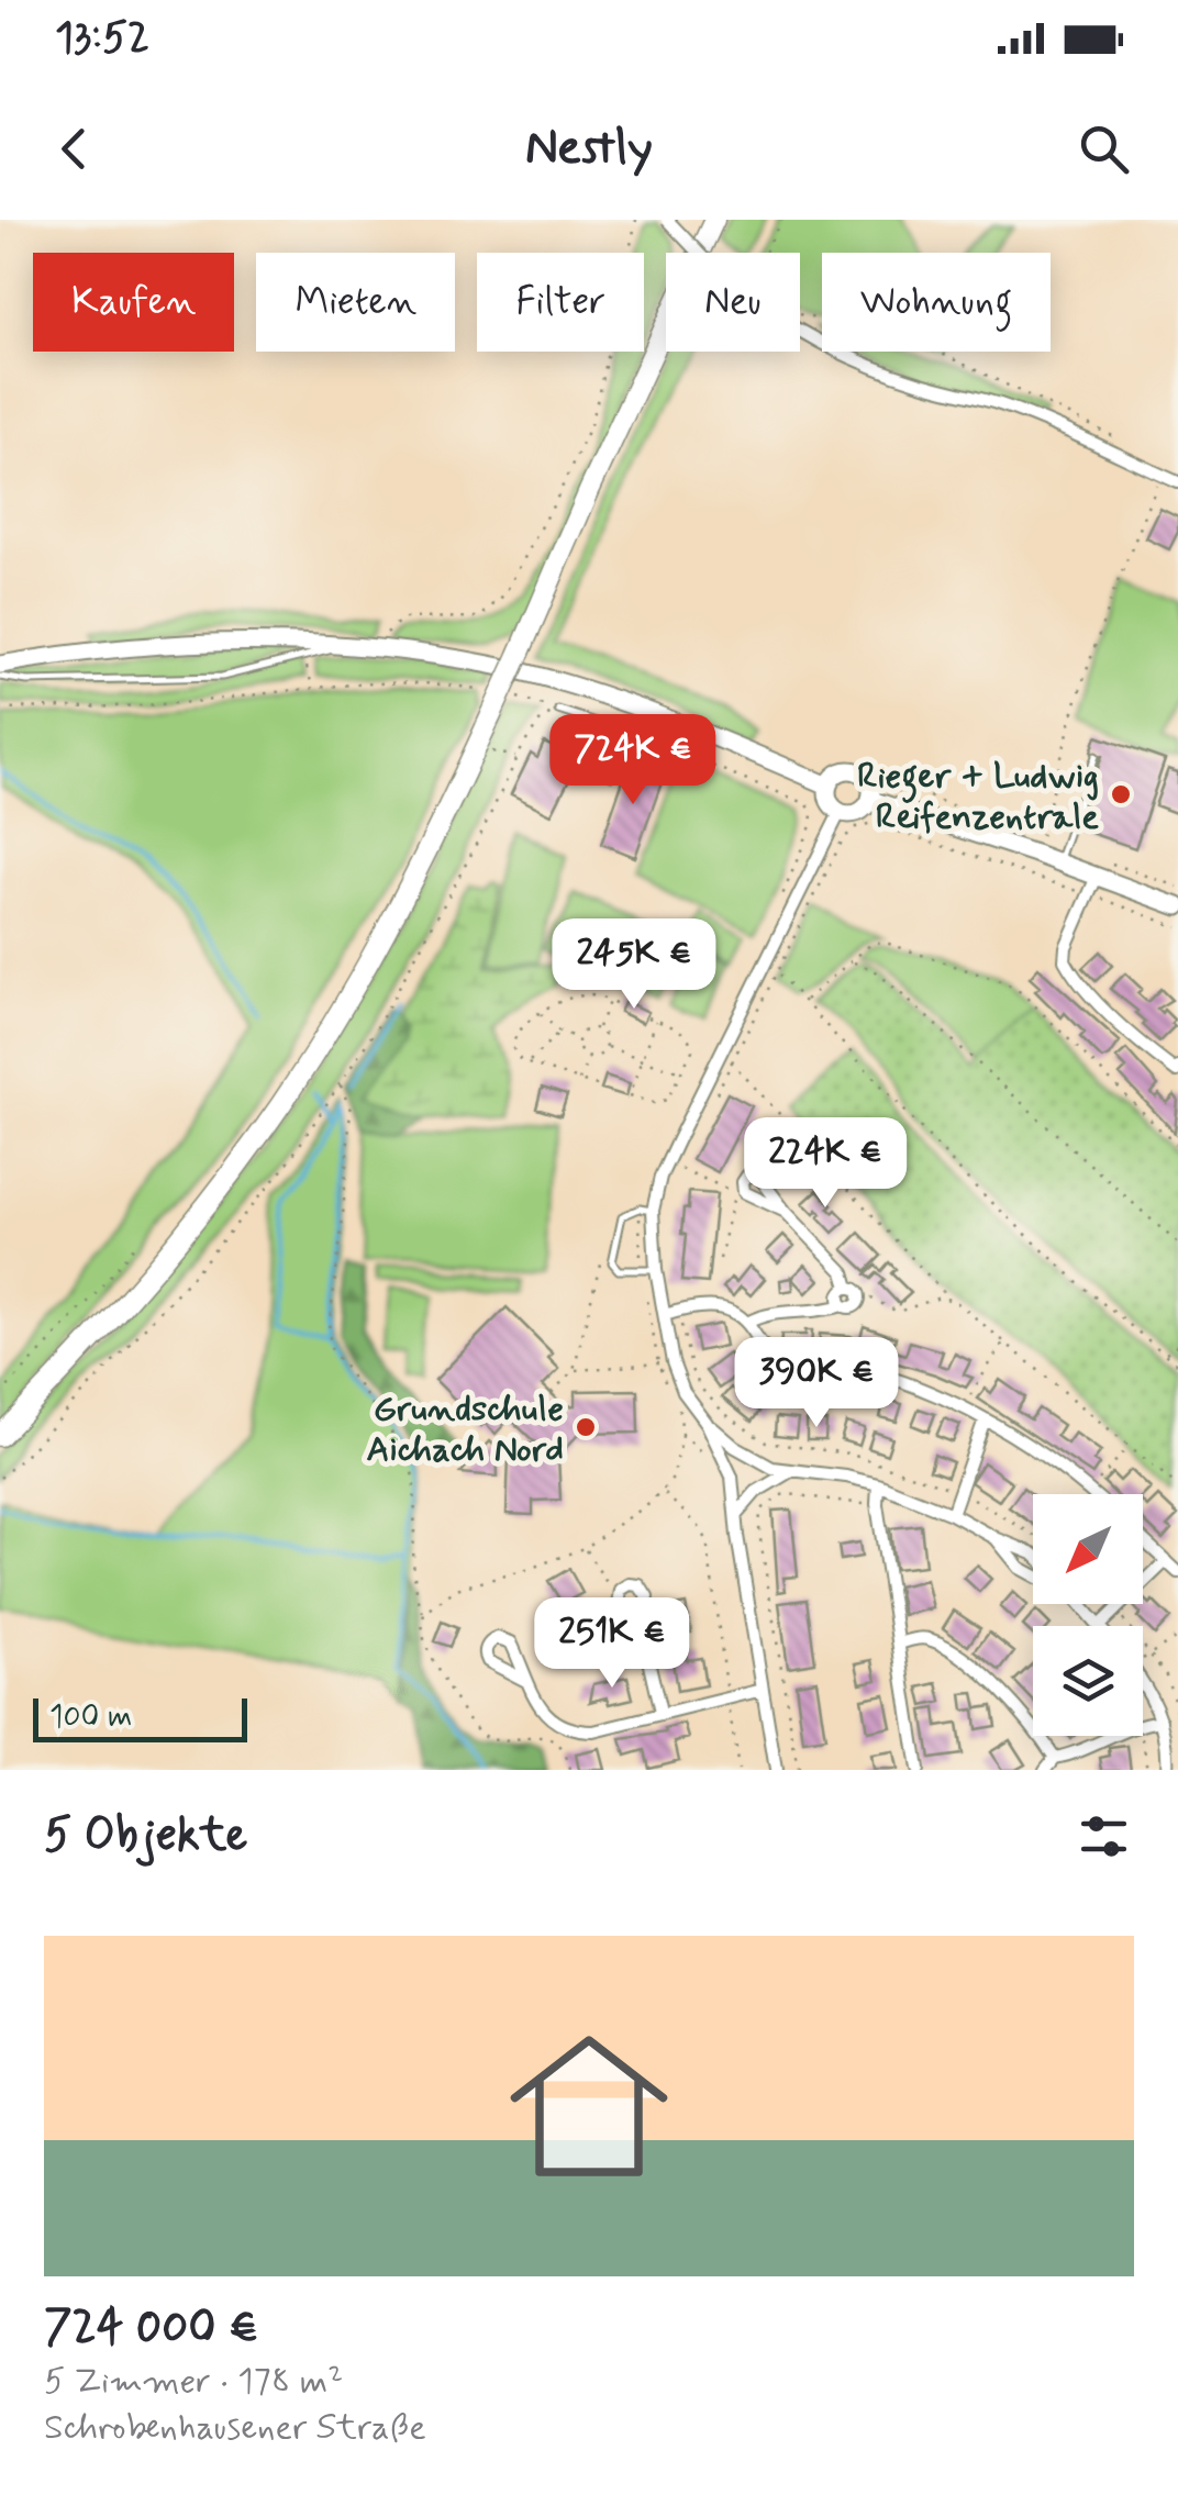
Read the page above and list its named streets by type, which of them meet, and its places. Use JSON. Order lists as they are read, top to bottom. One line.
{"places":["Rieger + Ludwig Reifenzentrale","Grundschule Aichach Nord"],"scale_bar":"100 m","north":"bottom left","page":{"status":"13:52","header":"Nestly","chip":["Kaufen","Mieten","Filter","Neu","Wohnung"],"price":["724K €","245K €","224K €","390K €","251K €"],"scale":"100 m","heading":"5 Objekte","list":[{"name":"724 000 €","note":"5 Zimmer · 178 m² · Schrobenhausener Straße"}]}}
